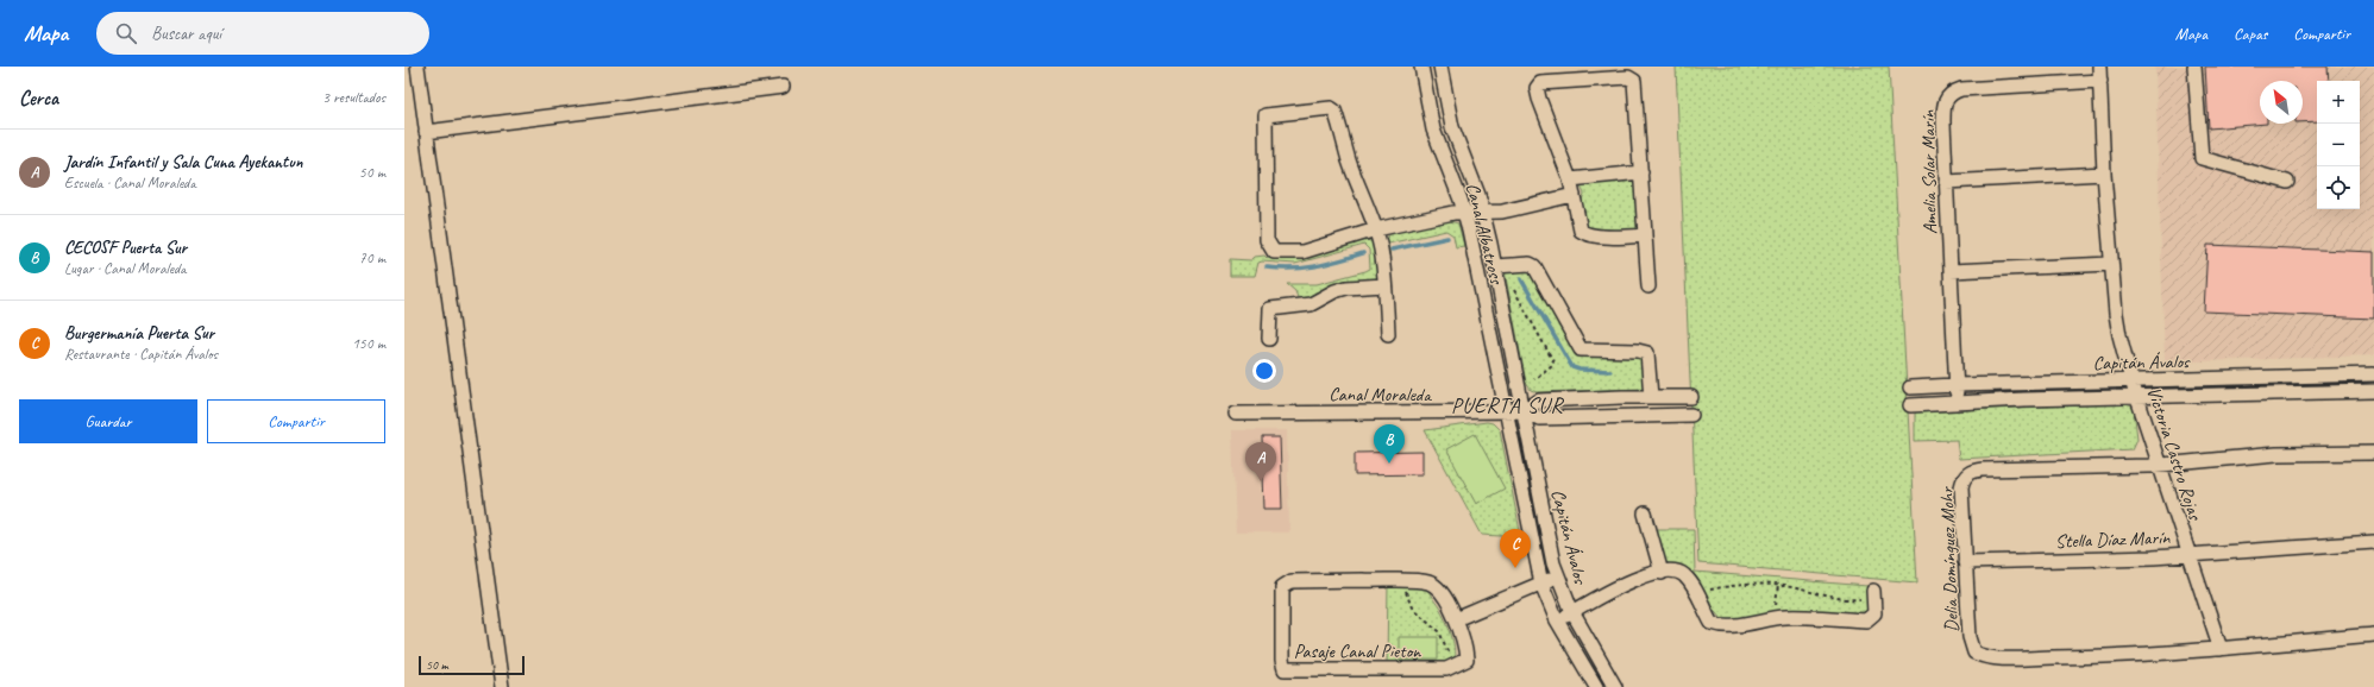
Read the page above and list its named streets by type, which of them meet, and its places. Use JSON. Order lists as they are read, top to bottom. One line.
{"streets":{"street":["Amelia Solar Marín","Canal Albatross","Capitán Ávalos","Canal Moraleda","Victoria Castro Rojas","Stella Díaz Marín","Delia Domínguez Mohr","Pasaje Canal Pieton"]},"crossings":[["Amelia Solar Marín","Capitán Ávalos"],["Amelia Solar Marín","Victoria Castro Rojas"],["Canal Albatross","Capitán Ávalos"],["Canal Albatross","Canal Moraleda"],["Capitán Ávalos","Canal Moraleda"],["Capitán Ávalos","Victoria Castro Rojas"],["Victoria Castro Rojas","Stella Díaz Marín"],["Victoria Castro Rojas","Delia Domínguez Mohr"],["Stella Díaz Marín","Delia Domínguez Mohr"]],"districts":["PUERTA SUR"],"scale_bar":"50 m","north":"top left","page":{"header":"Mapa","search":"Buscar aquí","nav":["Mapa","Capas","Compartir"],"heading":["Cerca","3 resultados"],"map_buttons":["+","−"],"list":[{"mark":"A","name":"Jardín Infantil y Sala Cuna Ayekantun","note":"Escuela · Canal Moraleda","value":"50 m"},{"mark":"B","name":"CECOSF Puerta Sur","note":"Lugar · Canal Moraleda","value":"70 m"},{"mark":"C","name":"Burgermanía Puerta Sur","note":"Restaurante · Capitán Ávalos","value":"150 m"}],"buttons":["Guardar","Compartir"],"pins":["B","A","C"],"scale":"50 m"}}
